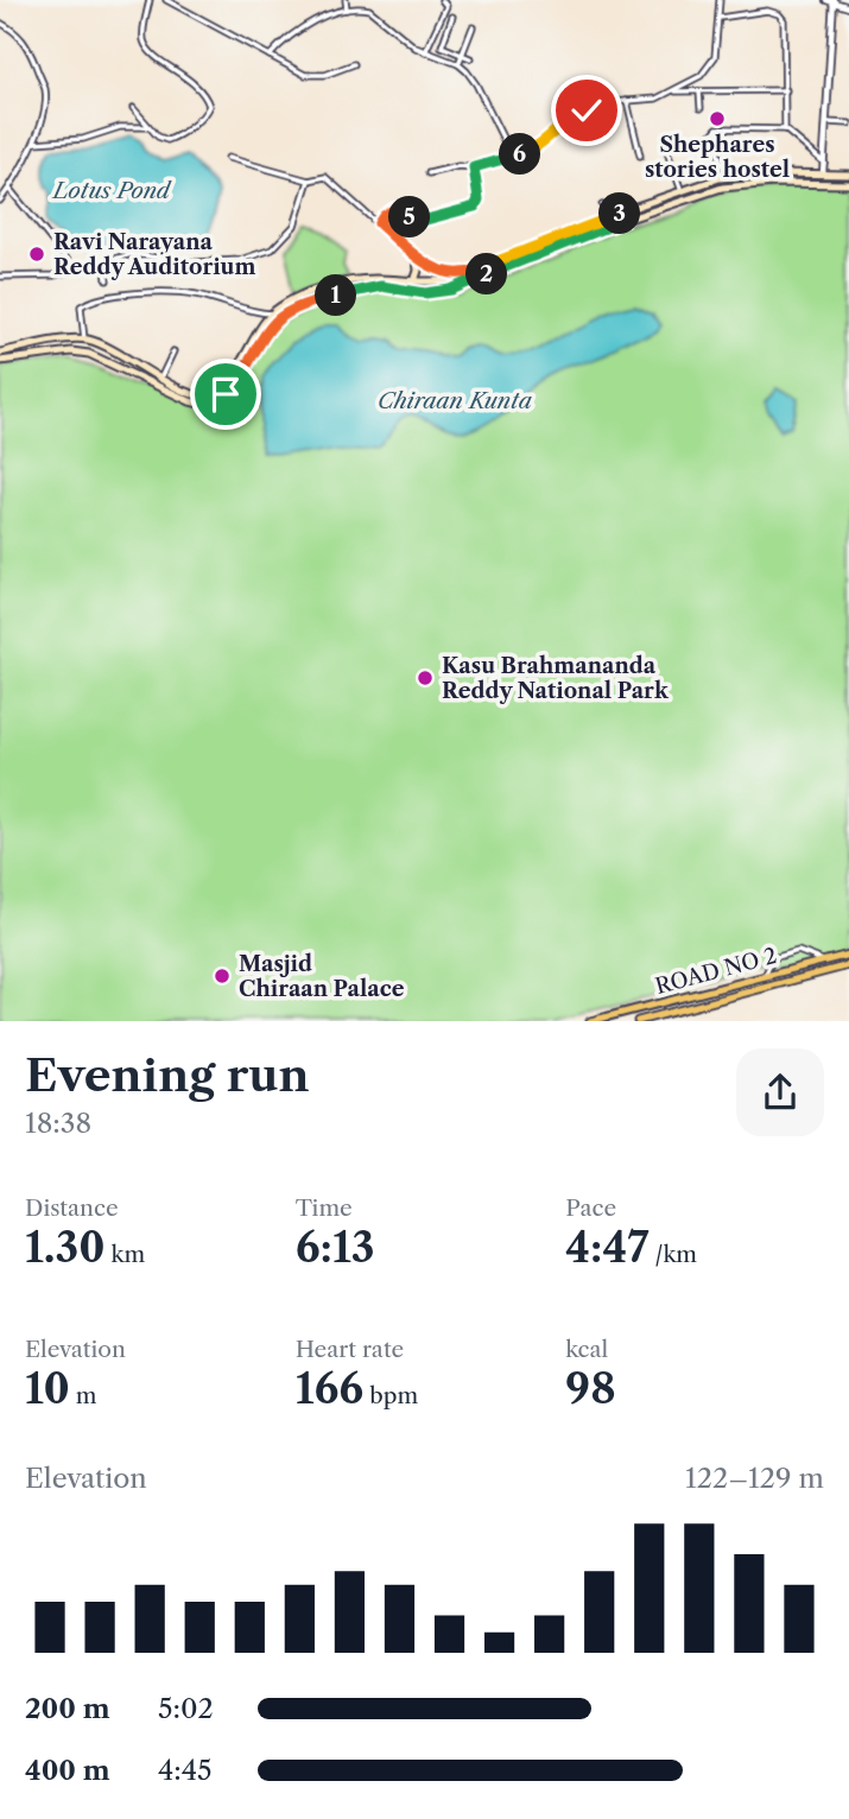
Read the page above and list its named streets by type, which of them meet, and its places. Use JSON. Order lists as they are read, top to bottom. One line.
{"streets":{"main road":["ROAD NO 2"]},"water":["Lotus Pond","Chiraan Kunta"],"places":["Shephares stories hostel","Ravi Narayana Reddy Auditorium","Kasu Brahmananda Reddy National Park","Masjid Chiraan Palace"],"page":{"pins":["6","3","5","2","1"],"heading":["Evening run","18:38"],"stats":[["Distance","1.30 km"],["Time","6:13"],["Pace","4:47 /km"],["Elevation","10 m"],["Heart rate","166 bpm"],["kcal","98"]],"chart":["Elevation","122–129 m"],"list":[{"name":"200 m","note":"5:02"},{"name":"400 m","note":"4:45"}]}}
